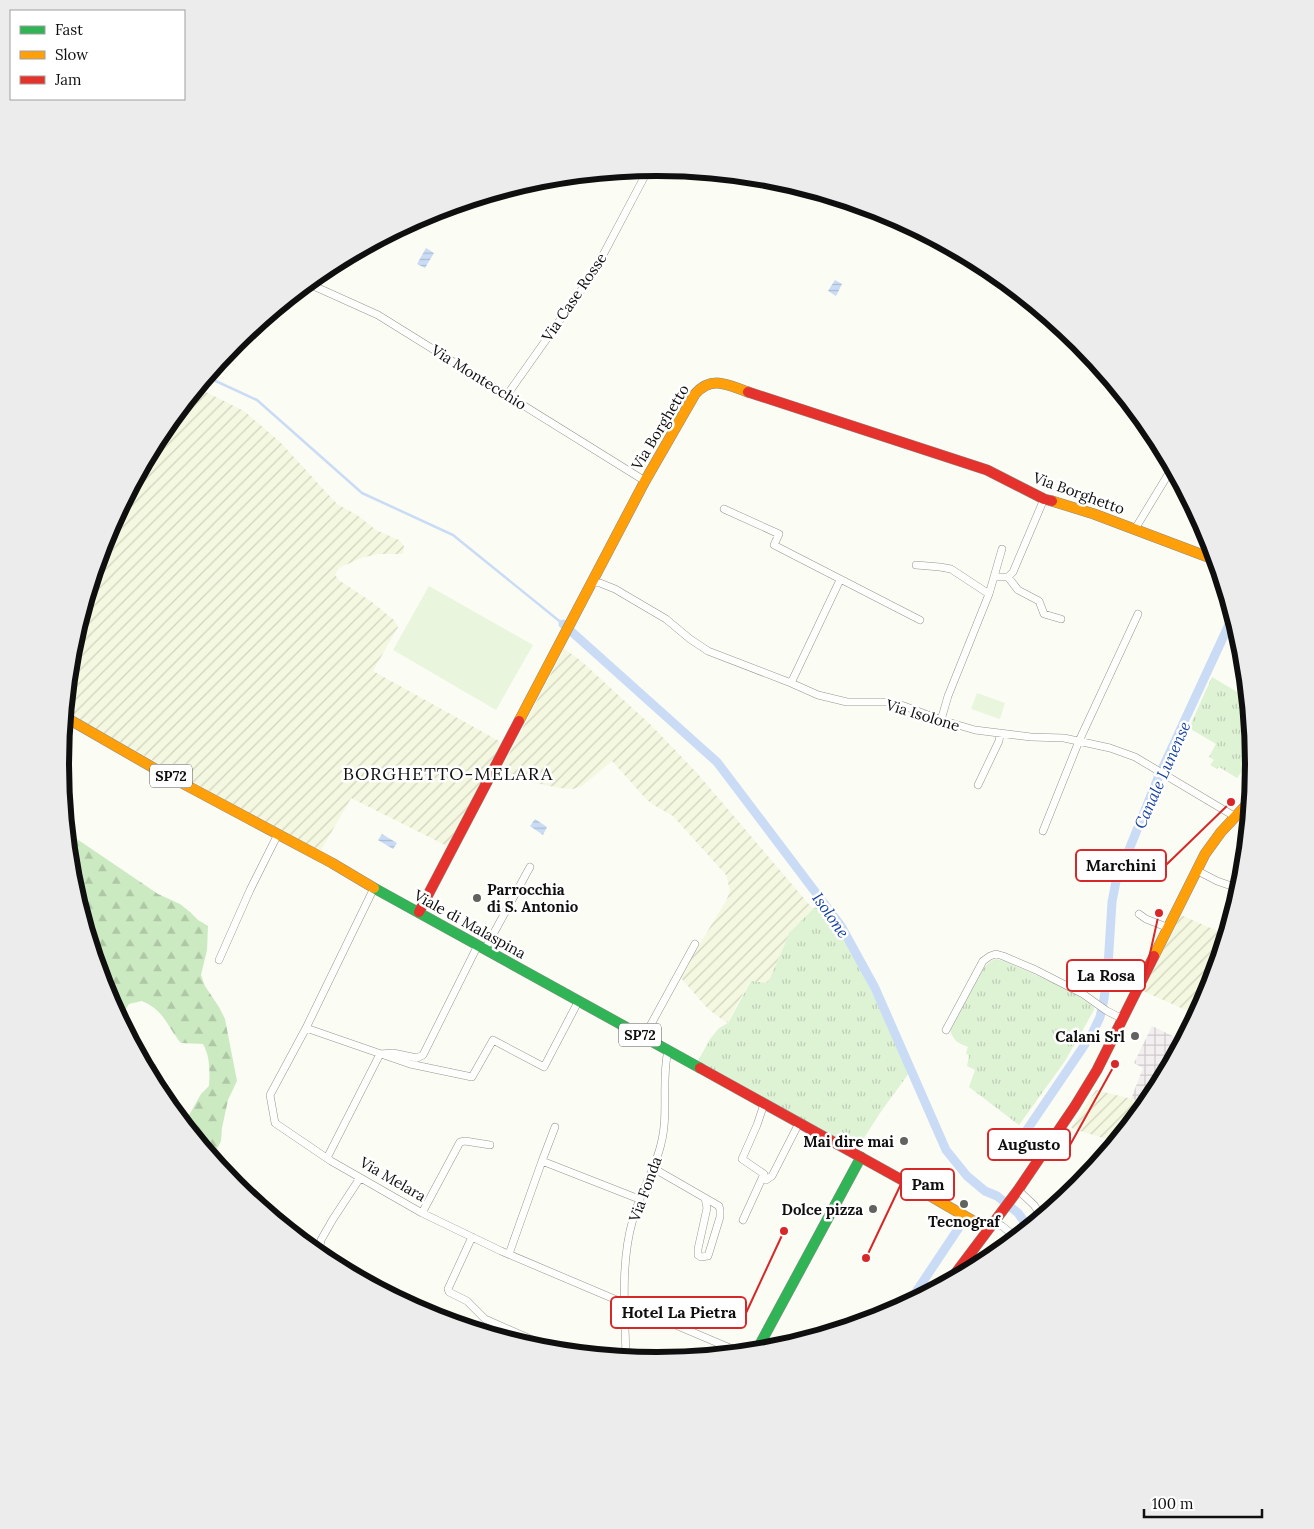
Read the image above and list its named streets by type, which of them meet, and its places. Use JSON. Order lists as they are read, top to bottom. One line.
{"streets":{"main road":["Via Borghetto","SP72","Viale di Malaspina"],"street":["Via Case Rosse","Via Montecchio","Via Isolone","Via Melara","Via Fonda"]},"crossings":[["Via Case Rosse","Via Montecchio"],["Via Montecchio","Via Borghetto"],["Via Borghetto","Via Isolone"],["Via Borghetto","Viale di Malaspina"],["SP72","Viale di Malaspina"],["Viale di Malaspina","Via Melara"],["Viale di Malaspina","Via Fonda"],["Via Melara","Via Fonda"]],"districts":["BORGHETTO-MELARA"],"water":["Canale Lunense","Isolone"],"places":["Marchini","Parrocchia di S. Antonio","La Rosa","Calani Srl","Augusto","Mai dire mai","Tecnograf","Dolce pizza","Hotel La Pietra","Pam"],"legend":["Fast","Slow","Jam"],"scale_bar":"100 m"}
